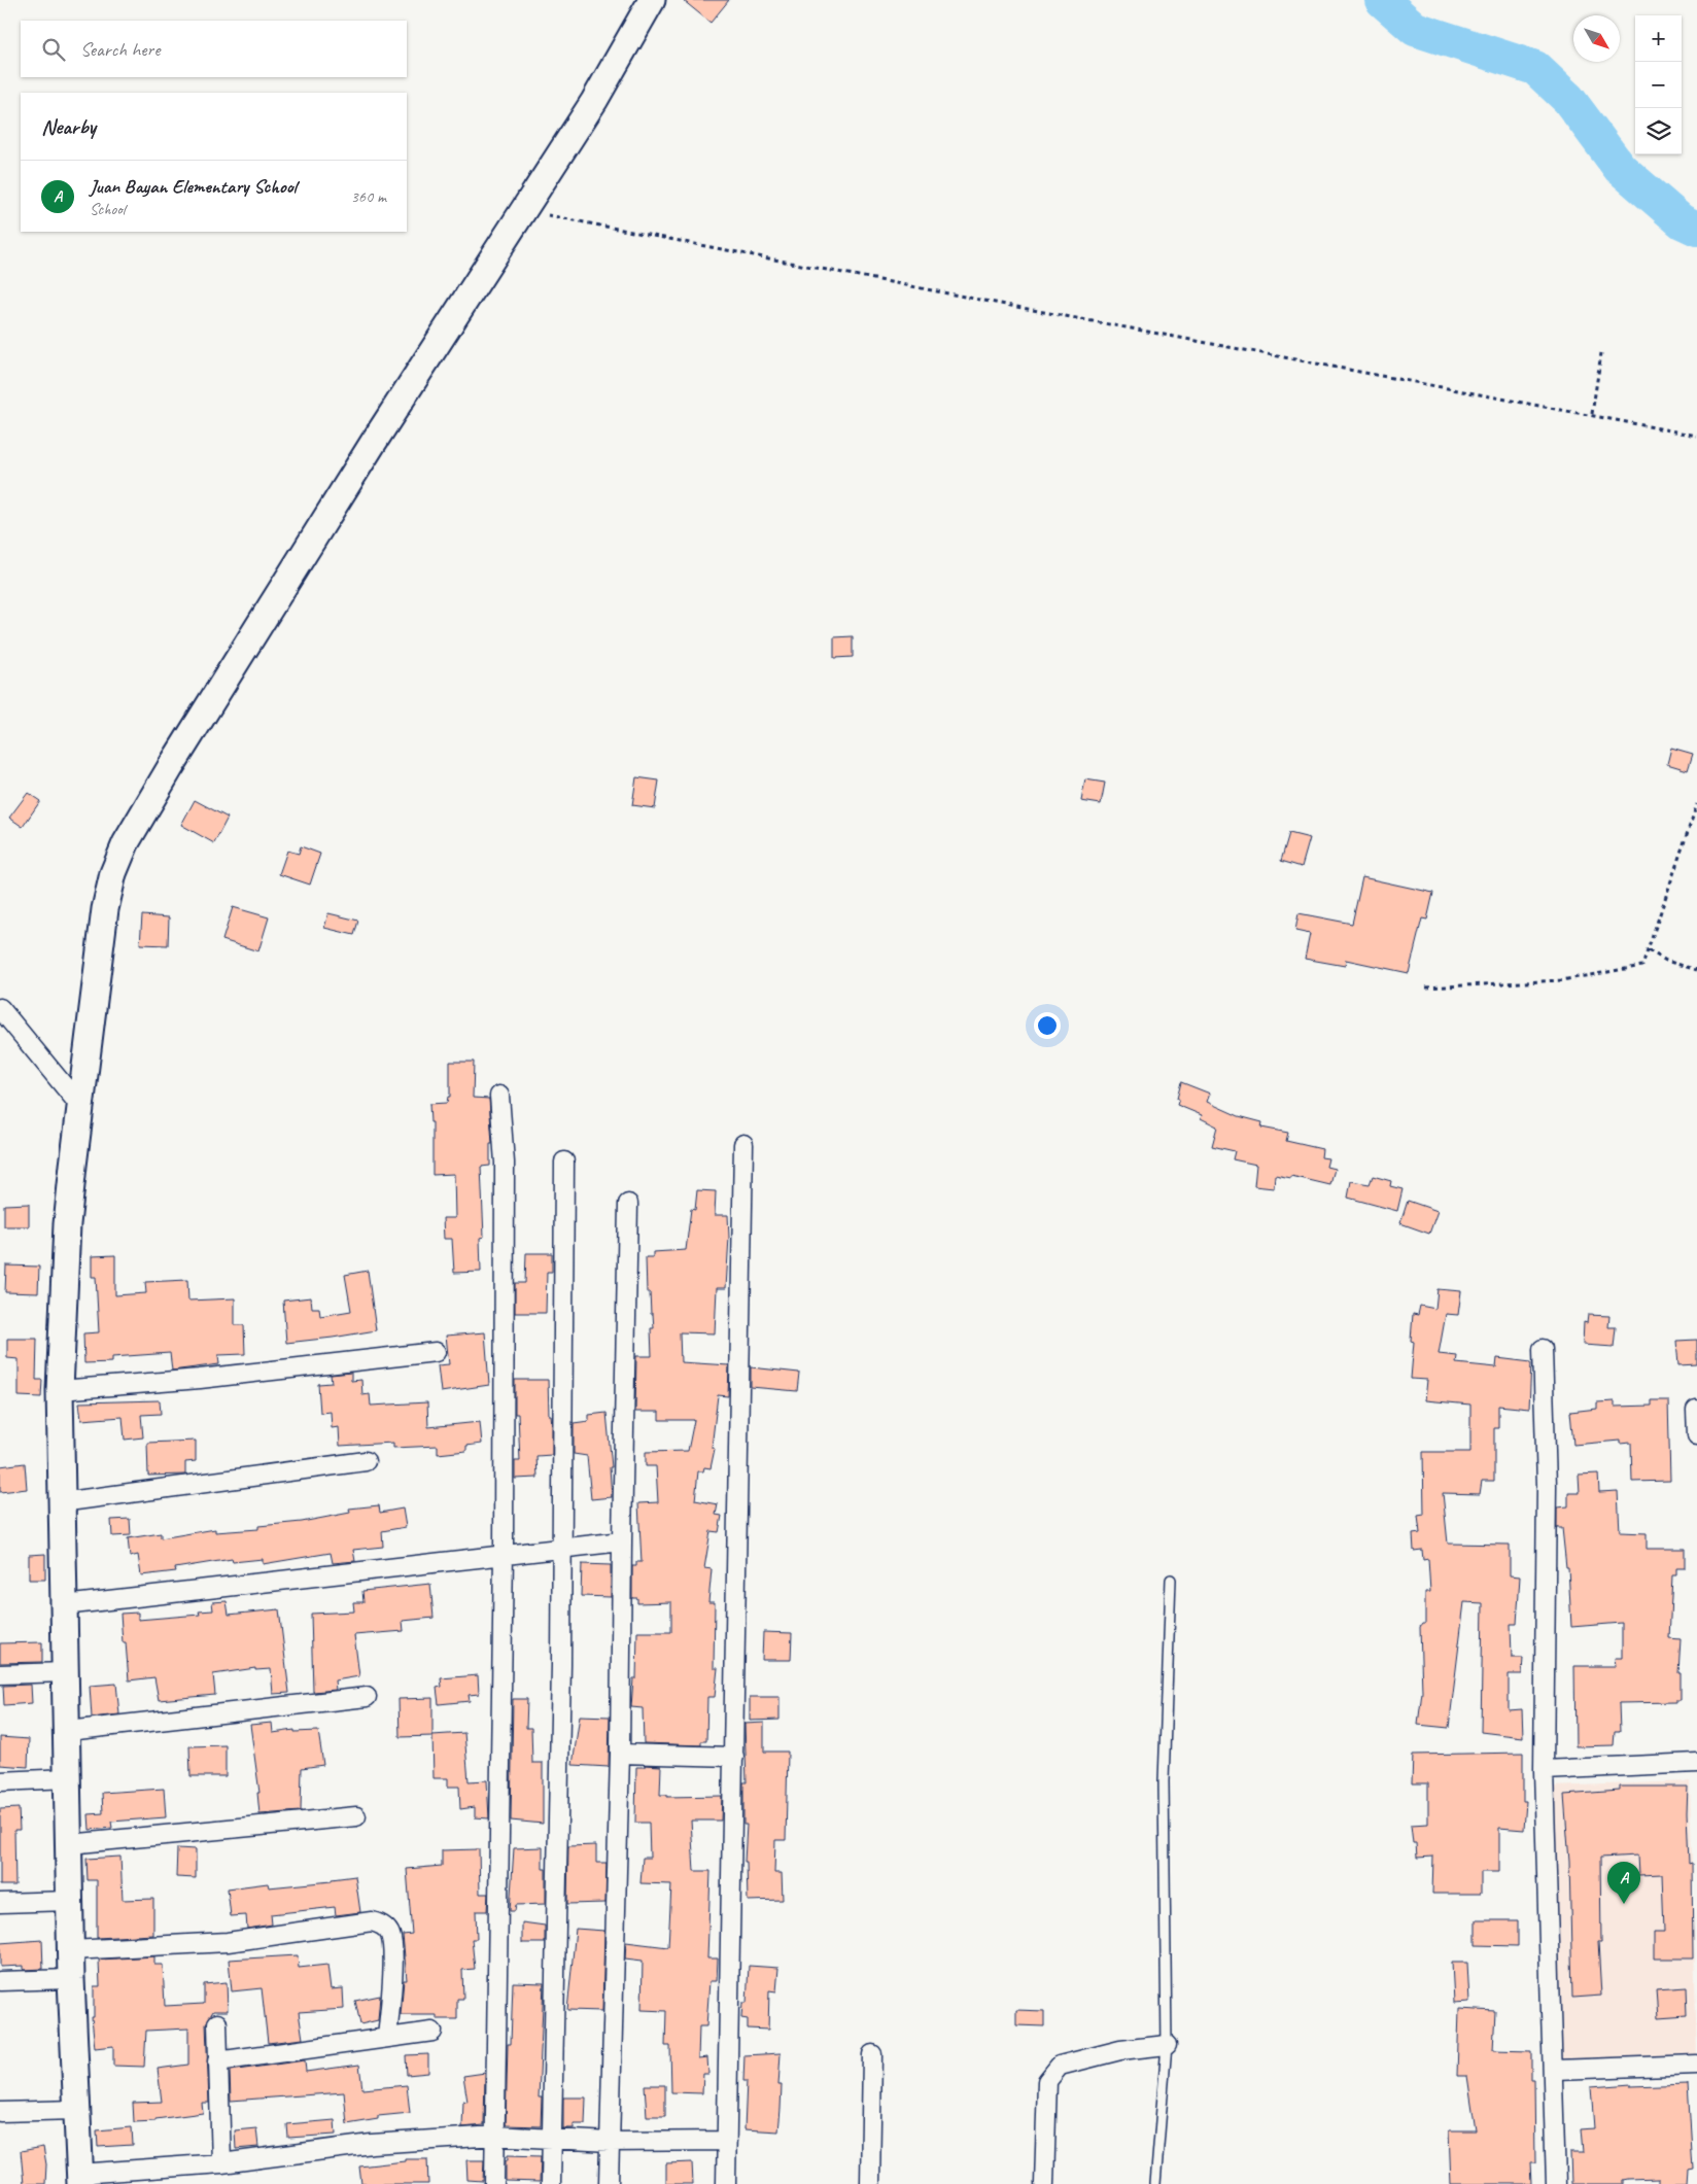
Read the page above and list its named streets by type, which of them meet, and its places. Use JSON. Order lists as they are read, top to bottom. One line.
{"north":"bottom right","page":{"map_buttons":["+","−"],"search":"Search here","heading":"Nearby","list":[{"mark":"A","name":"Juan Bayan Elementary School","note":"School","value":"360 m"}],"pins":"A"}}
